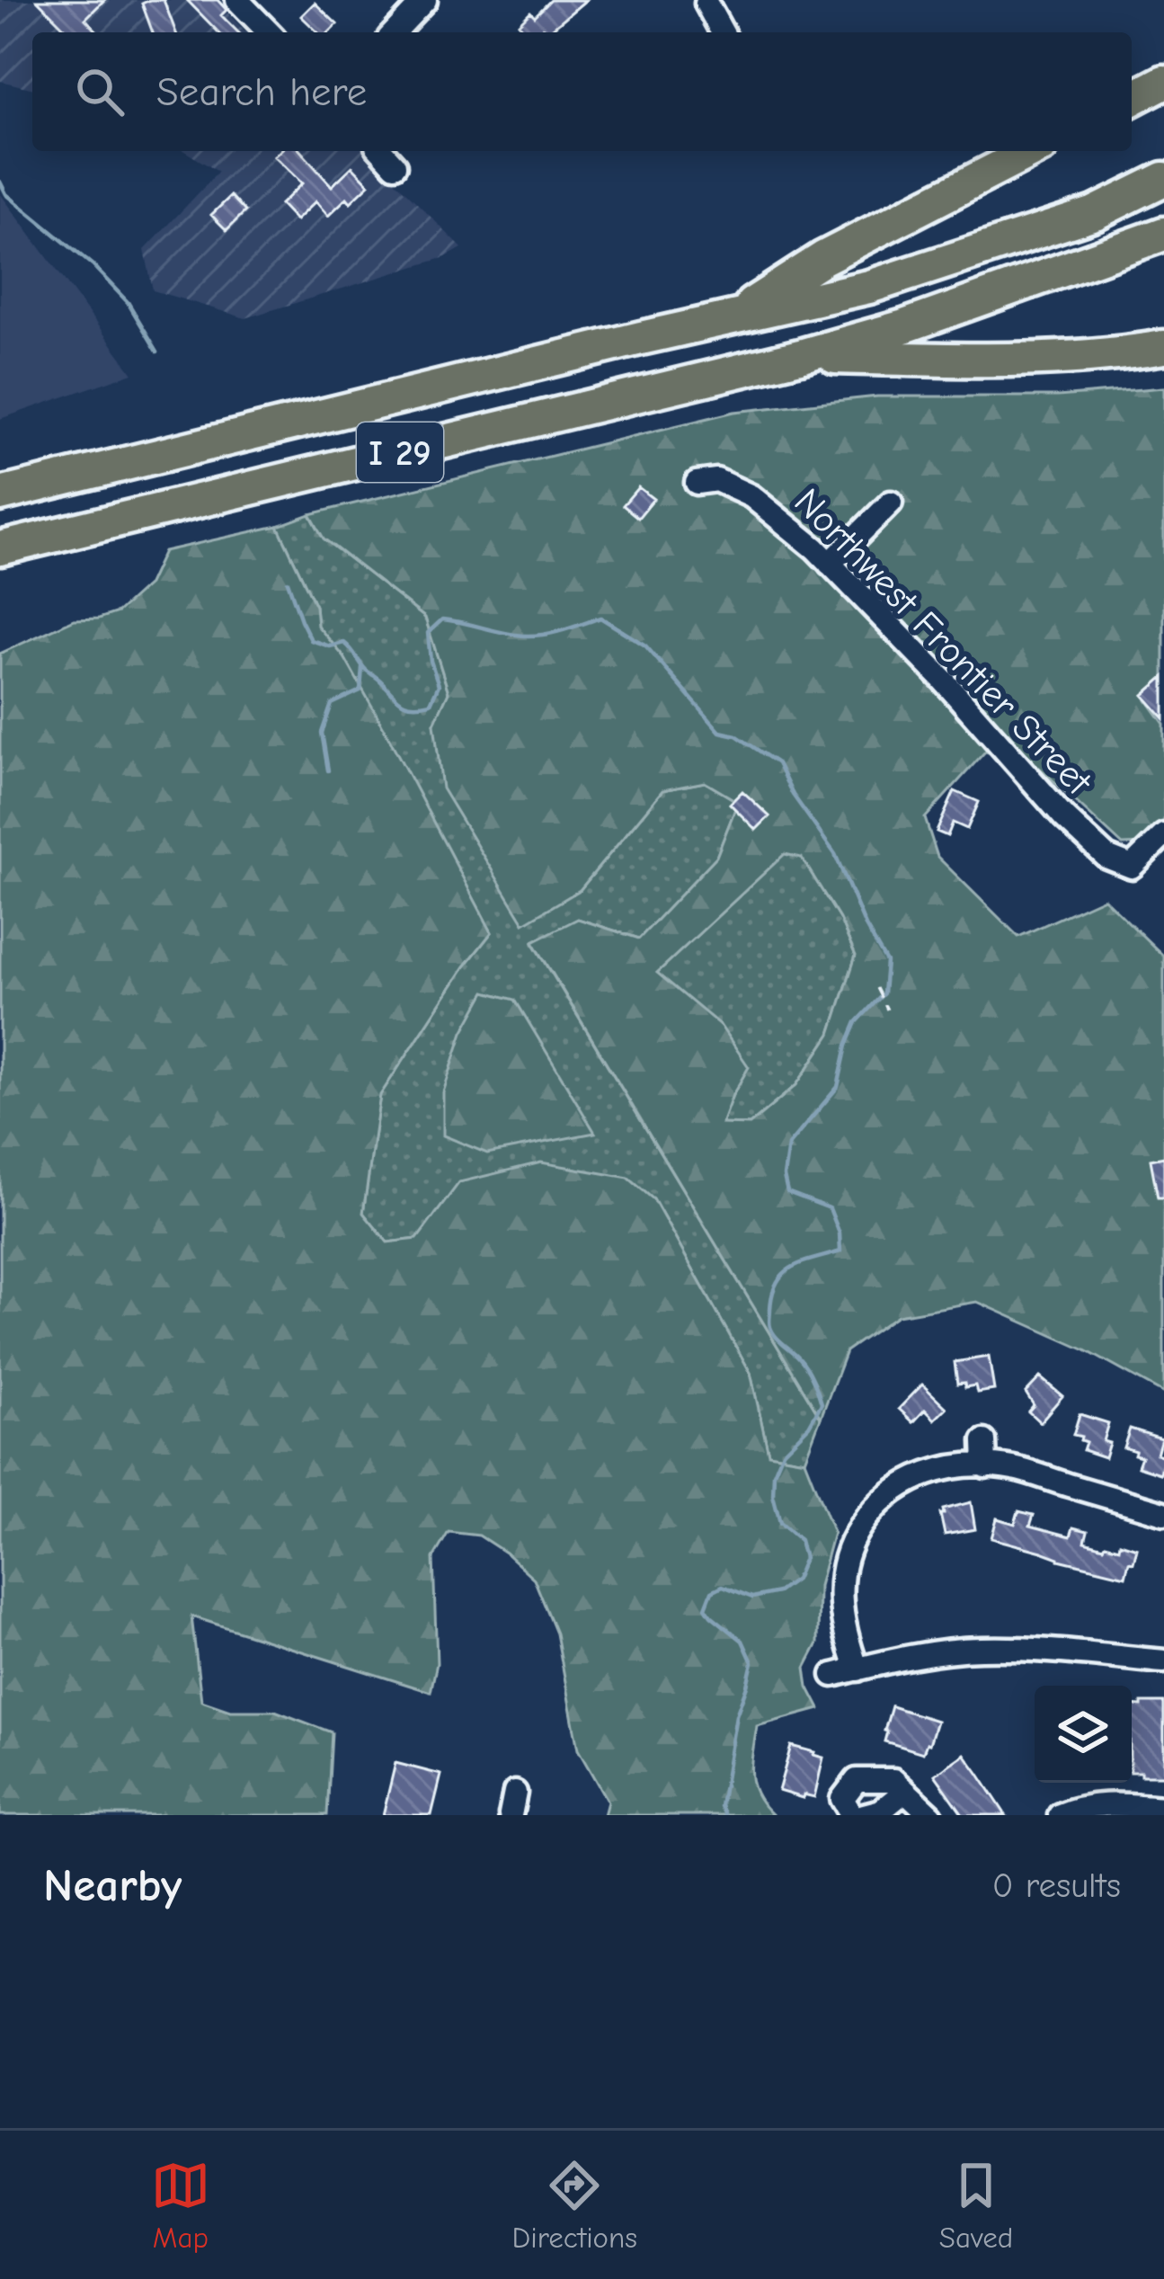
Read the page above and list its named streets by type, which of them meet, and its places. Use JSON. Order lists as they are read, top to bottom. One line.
{"streets":{"highway":["I 29"],"street":["Northwest Frontier Street"]},"page":{"search":"Search here","heading":["Nearby","0 results"],"nav":["Map","Directions","Saved"]}}
